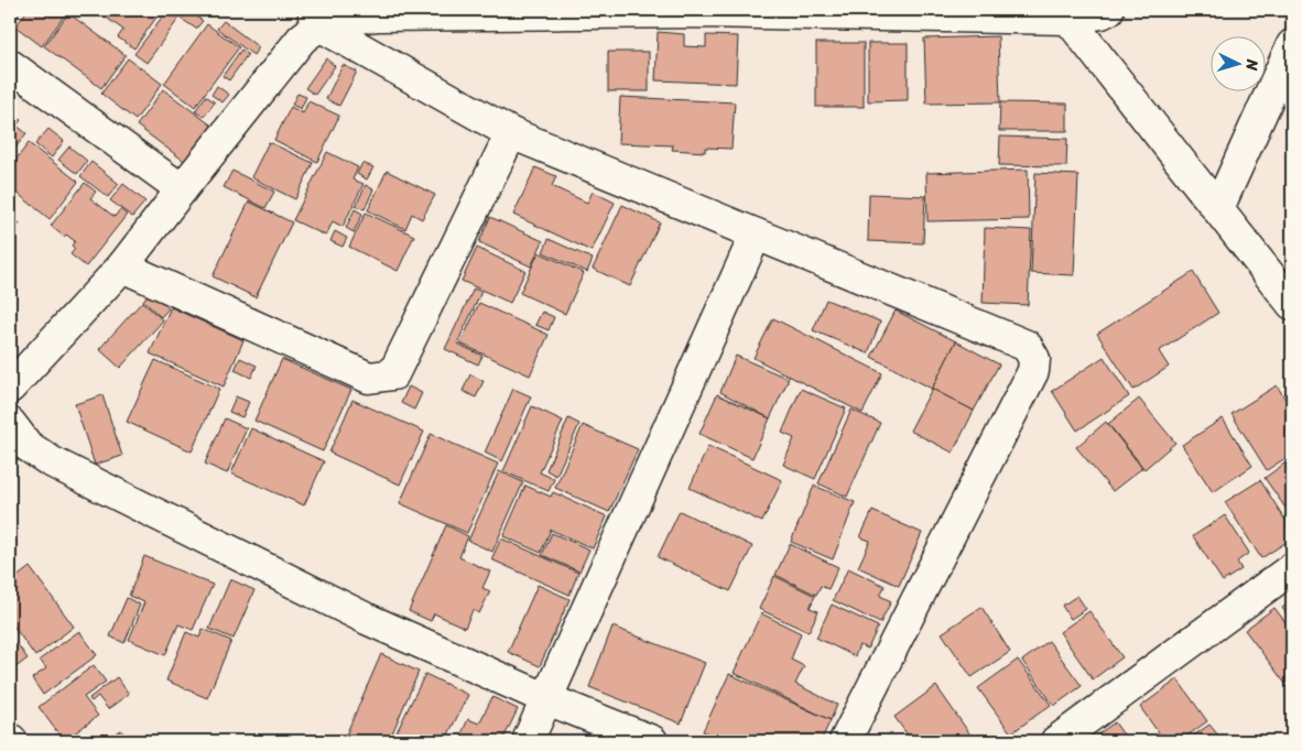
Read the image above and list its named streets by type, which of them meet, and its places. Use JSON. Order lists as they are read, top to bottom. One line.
{"north":"right"}
